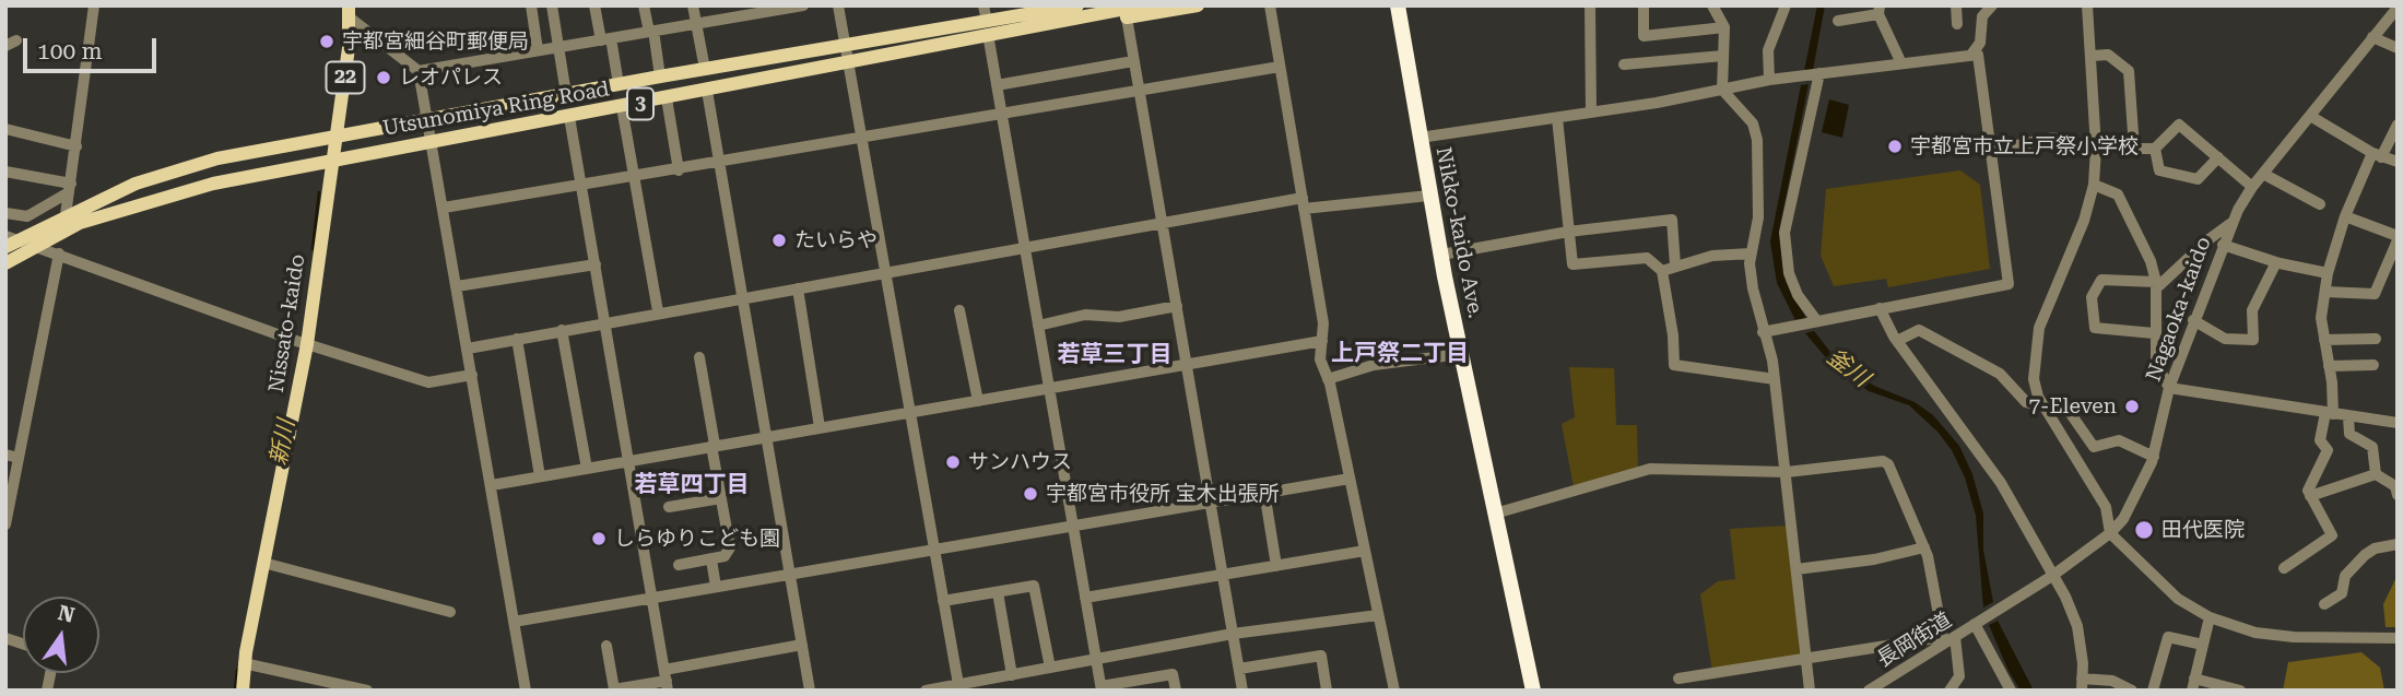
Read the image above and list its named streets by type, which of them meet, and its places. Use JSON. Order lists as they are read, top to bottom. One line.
{"streets":{"highway":["Nikko-kaido Ave."],"main road":["22","3","Utsunomiya Ring Road","Nissato-kaido"],"street":["Nagaoka-kaido","長岡街道"]},"crossings":[["3","Utsunomiya Ring Road"],["Utsunomiya Ring Road","Nissato-kaido"],["Nagaoka-kaido","長岡街道"]],"districts":["上戸祭二丁目","若草三丁目","若草四丁目"],"water":["釜川","新川"],"places":["宇都宮細谷町郵便局","レオパレス","宇都宮市立上戸祭小学校","たいらや","7-Eleven","サンハウス","宇都宮市役所 宝木出張所","田代医院","しらゆりこども園"],"scale_bar":"100 m","north":"top"}
